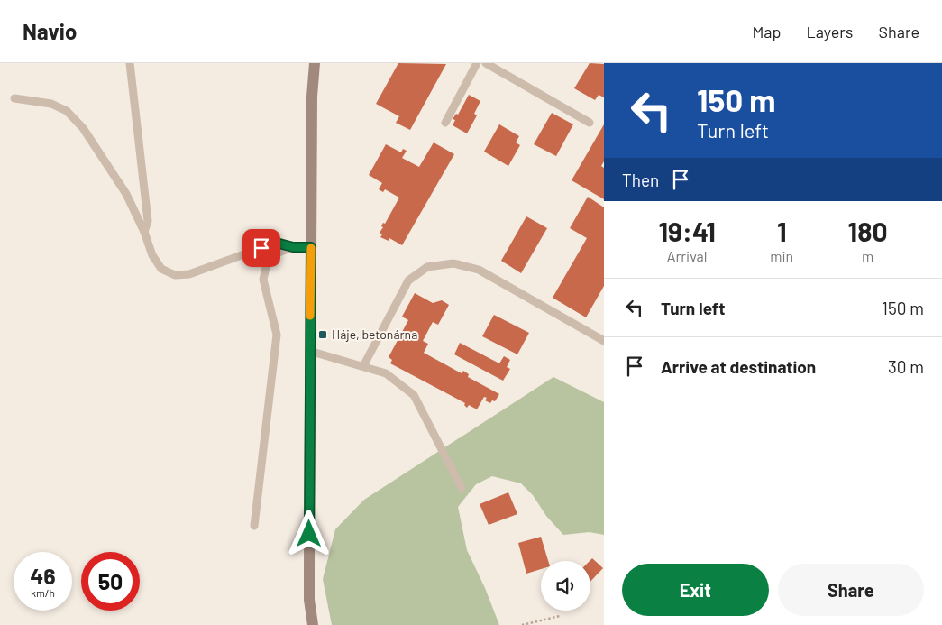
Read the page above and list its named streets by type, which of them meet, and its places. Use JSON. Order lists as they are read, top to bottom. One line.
{"places":{"transit":["Háje, betonárna"]},"page":{"header":"Navio","nav":["Map","Layers","Share"],"turn":["150 m","Turn left"],"then":"Then","eta":["19:41","Arrival","1","min","180","m"],"list":[{"name":"Turn left","value":"150 m"},{"name":"Arrive at destination","value":"30 m"}],"speed":"46 km/h","limit":"50","buttons":["Exit","Share"]}}
